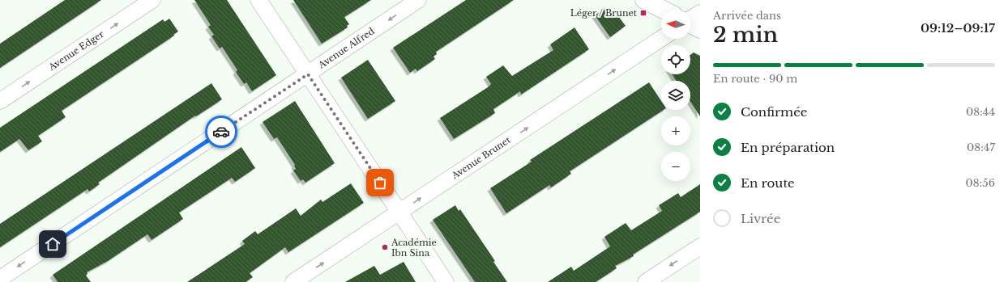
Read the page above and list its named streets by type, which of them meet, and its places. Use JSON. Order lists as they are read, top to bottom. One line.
{"streets":{"street":["Avenue Alfred","Avenue Edger","Avenue Brunet"]},"one_way":["Avenue Alfred","Avenue Edger","Avenue Brunet"],"places":{"transit":["Léger / Brunet"],"other":["Académie Ibn Sina"]},"north":"left","page":{"heading":["2 min","Arrivée dans","09:12–09:17"],"map_buttons":["+","−"],"bar":"En route · 90 m","list":[["Confirmée","08:44"],["En préparation","08:47"],["En route","08:56"],"Livrée"]}}
